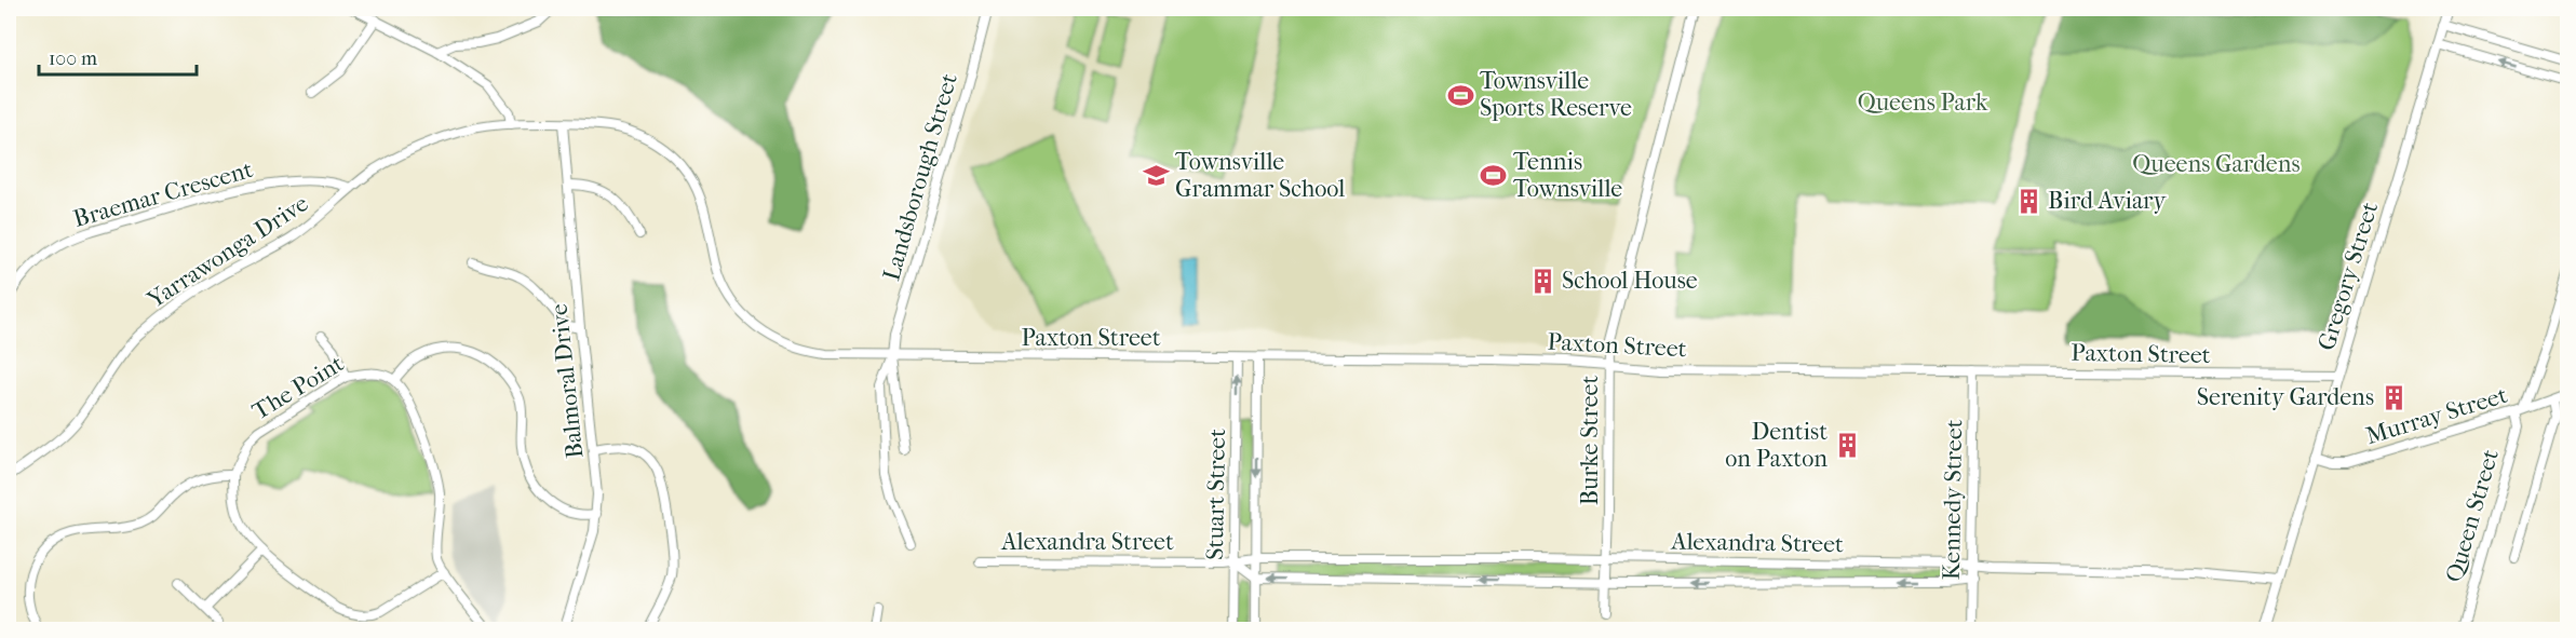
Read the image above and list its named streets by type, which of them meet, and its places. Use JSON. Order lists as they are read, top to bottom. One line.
{"streets":{"street":["Landsborough Street","Braemar Crescent","Yarrawonga Drive","Gregory Street","Paxton Street","Balmoral Drive","The Point","Murray Street","Burke Street","Stuart Street","Kennedy Street","Queen Street","Alexandra Street"]},"crossings":[["Landsborough Street","Yarrawonga Drive"],["Landsborough Street","Paxton Street"],["Braemar Crescent","Yarrawonga Drive"],["Yarrawonga Drive","Paxton Street"],["Yarrawonga Drive","Balmoral Drive"],["Gregory Street","Paxton Street"],["Gregory Street","Murray Street"],["Gregory Street","Alexandra Street"],["Paxton Street","Burke Street"],["Paxton Street","Stuart Street"],["Paxton Street","Kennedy Street"],["Murray Street","Queen Street"],["Burke Street","Alexandra Street"],["Stuart Street","Alexandra Street"],["Kennedy Street","Alexandra Street"]],"parks":["Queens Park","Queens Gardens"],"places":{"sports":["Townsville Sports Reserve","Tennis Townsville"],"school or university":["Townsville Grammar School"],"building":["Bird Aviary","School House","Serenity Gardens","Dentist on Paxton"]},"scale_bar":"100 m"}
